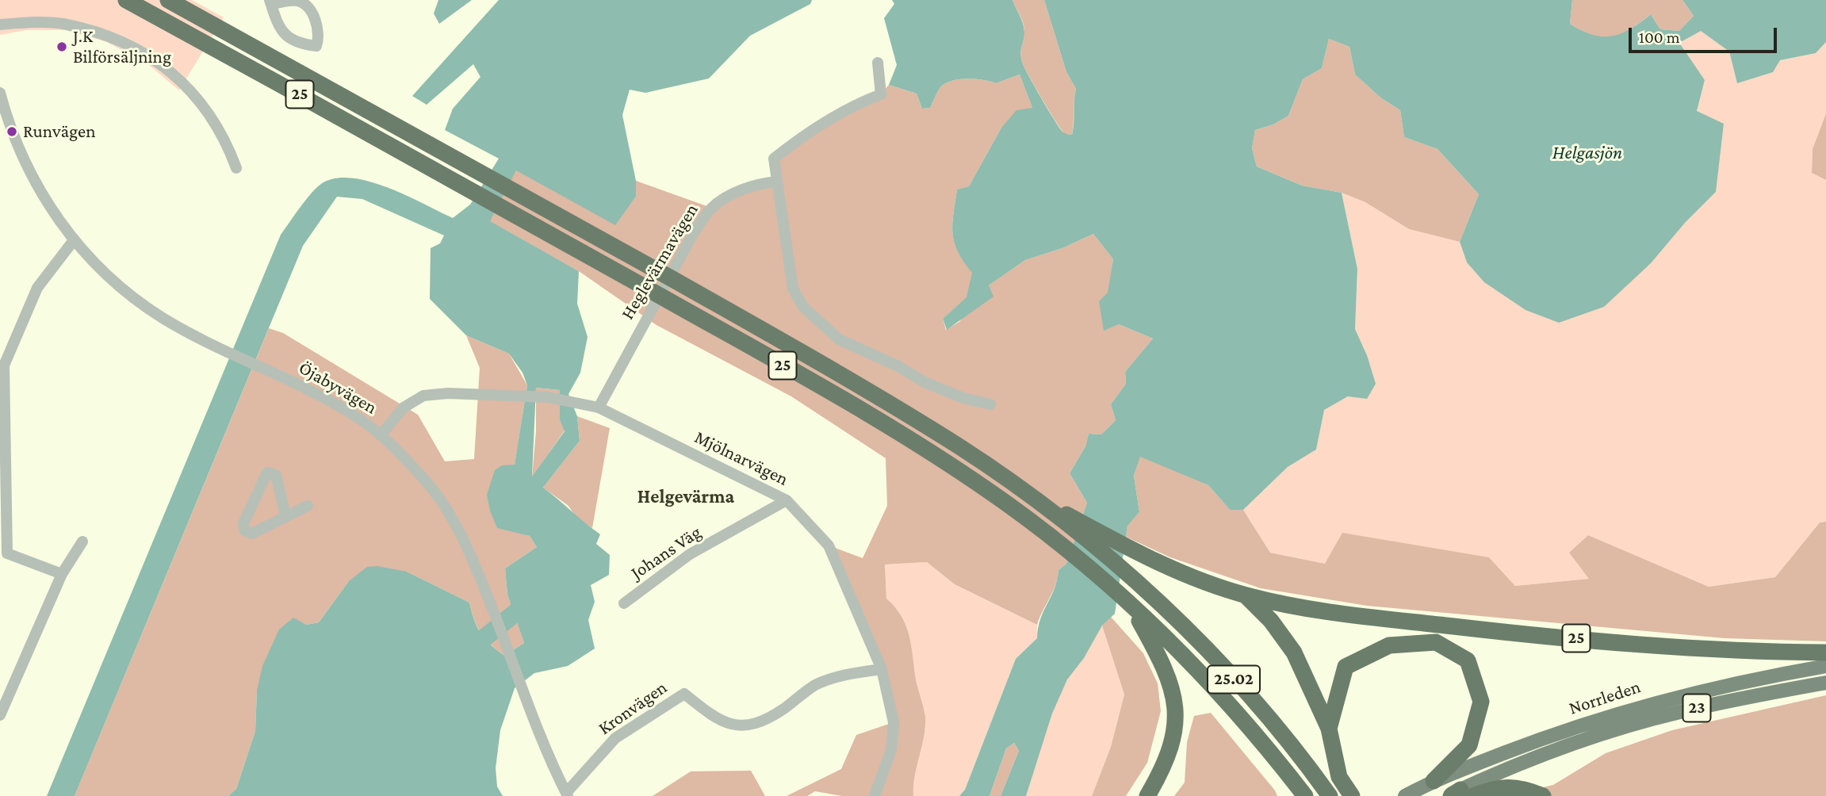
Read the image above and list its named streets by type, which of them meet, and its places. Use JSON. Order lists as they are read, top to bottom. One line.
{"streets":{"highway":["25","25.02"],"main road":["Norrleden","23"],"street":["Heglevärmavägen","Öjabyvägen","Mjölnarvägen","Johans Väg","Kronvägen"]},"crossings":[["25","25.02"],["Heglevärmavägen","Mjölnarvägen"],["Öjabyvägen","Mjölnarvägen"],["Öjabyvägen","Kronvägen"],["Mjölnarvägen","Johans Väg"],["Mjölnarvägen","Kronvägen"]],"districts":["Helgevärma"],"water":["Helgasjön"],"places":["J.K Bilförsäljning","Runvägen"],"scale_bar":"100 m"}
